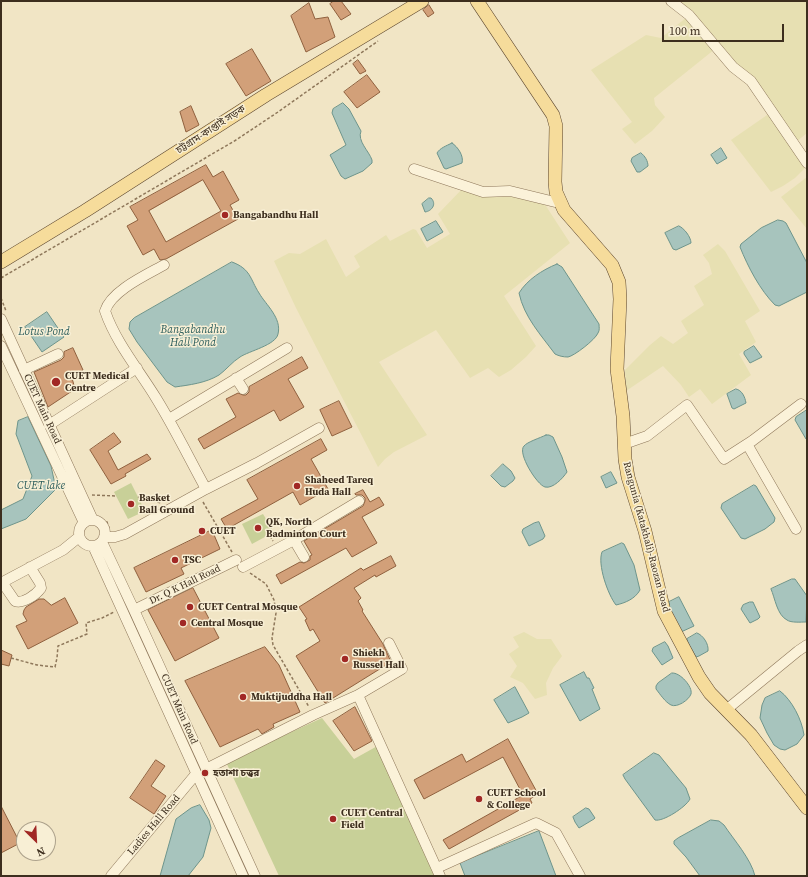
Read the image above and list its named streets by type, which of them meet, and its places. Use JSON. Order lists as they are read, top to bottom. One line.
{"streets":{"main road":["চট্টগ্রাম-কাপ্তাই সড়ক","Rangunia (Katakhali)-Raozan Road"],"street":["CUET Main Road","Dr. Q K Hall Road","Ladies Hall Road"]},"crossings":[["CUET Main Road","Dr. Q K Hall Road"],["CUET Main Road","Ladies Hall Road"]],"water":["Bangabandhu Hall Pond","Lotus Pond","CUET lake"],"places":["Bangabandhu Hall","CUET Medical Centre","Shaheed Tareq Huda Hall","Basket Ball Ground","QK, North Badminton Court","CUET","TSC","CUET Central Mosque","Central Mosque","Shiekh Russel Hall","Muktijuddha Hall","হতাশা চত্ত্বর","CUET School & College","CUET Central Field"],"scale_bar":"100 m","north":"bottom right"}
